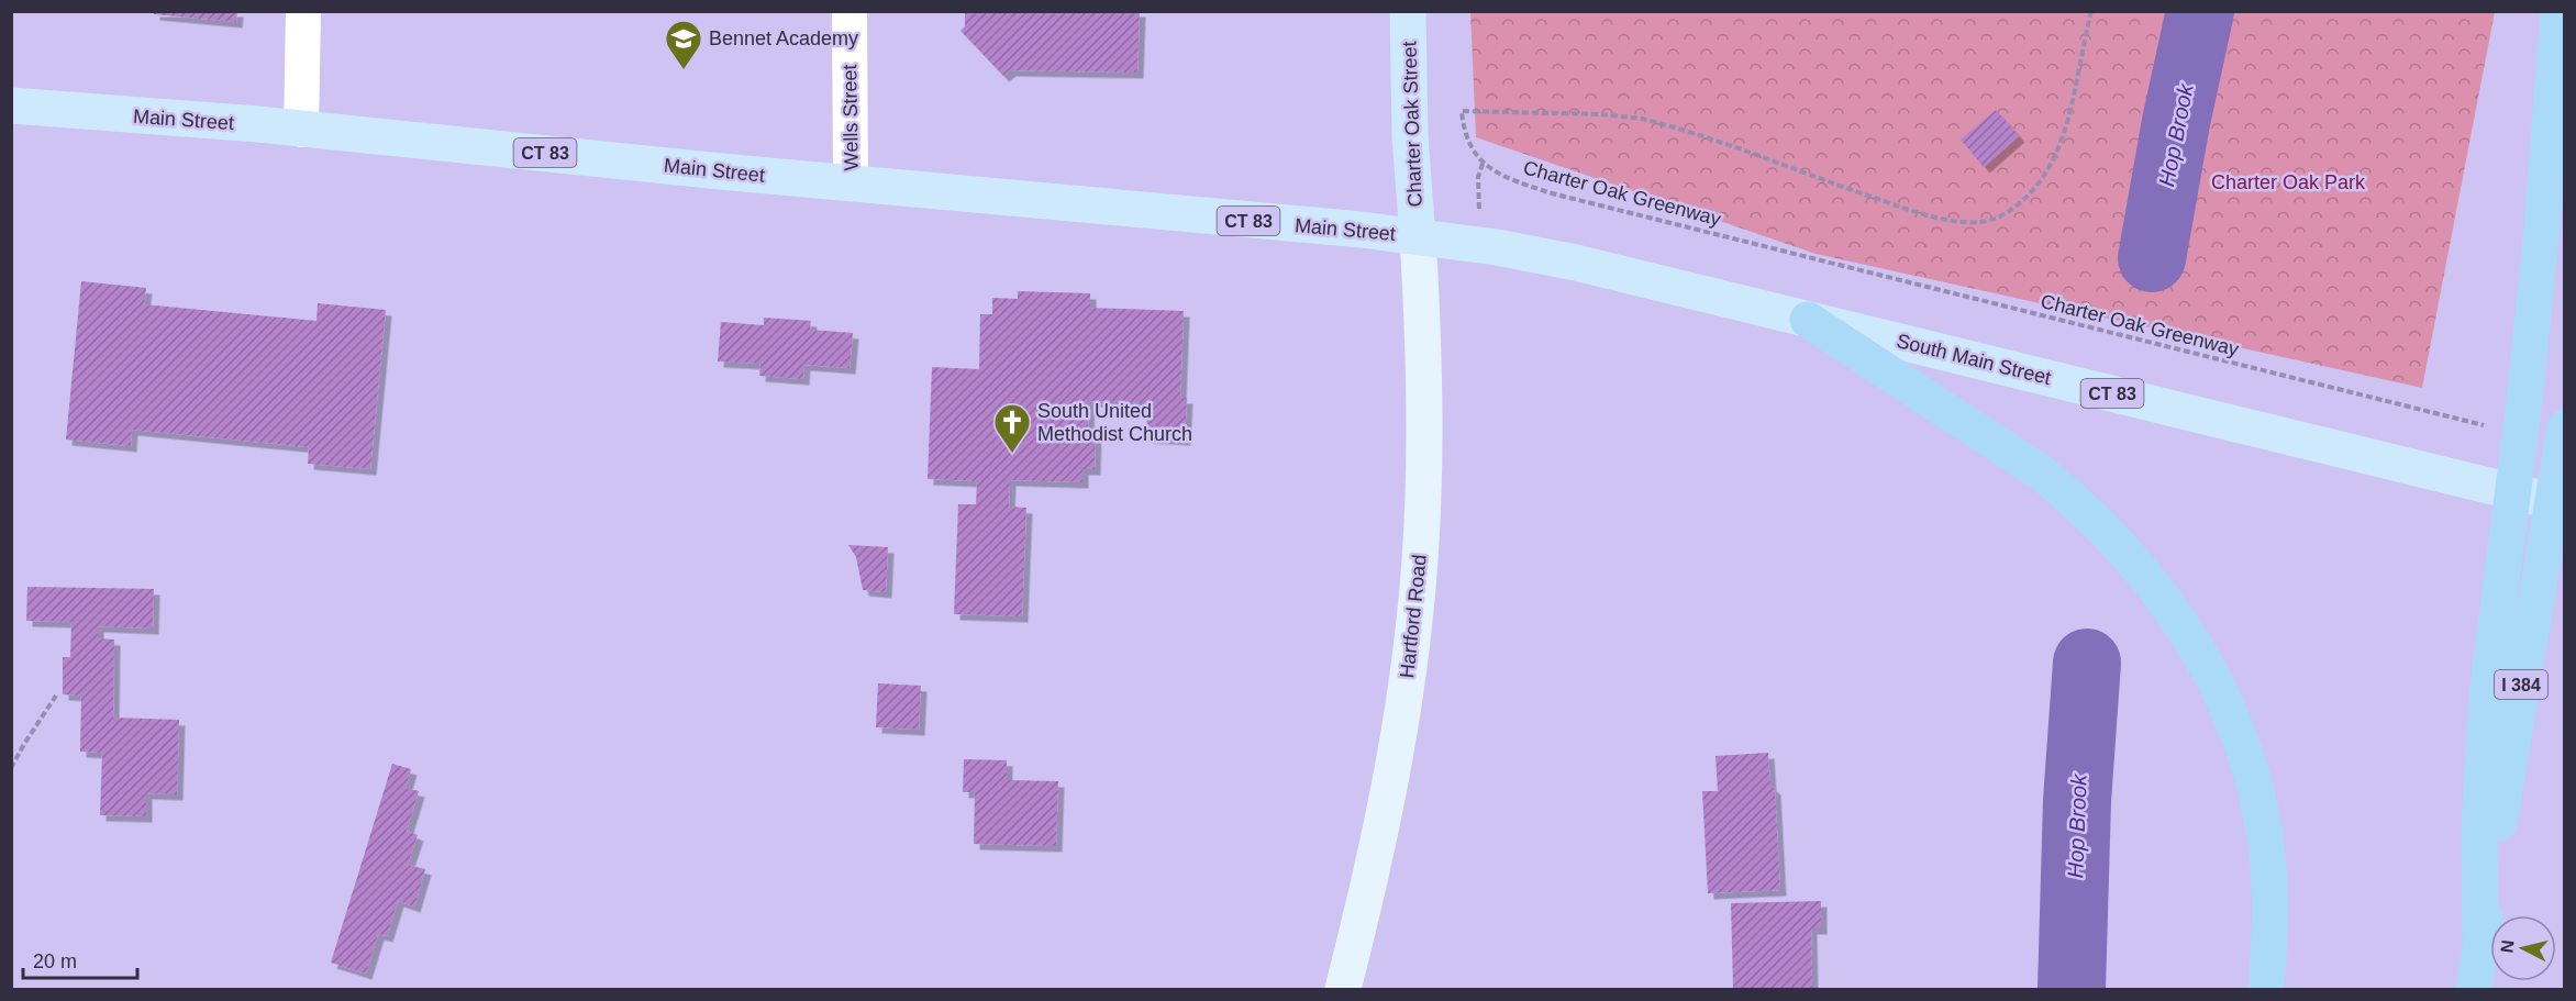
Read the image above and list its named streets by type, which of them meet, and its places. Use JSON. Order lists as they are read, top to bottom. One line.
{"streets":{"highway":["I 384"],"main road":["Main Street","Charter Oak Street","CT 83","South Main Street","Hartford Road"],"street":["Wells Street"],"path":["Charter Oak Greenway"]},"crossings":[["Wells Street","Main Street"],["Main Street","Charter Oak Street"],["Main Street","South Main Street"],["Main Street","Hartford Road"],["Charter Oak Street","South Main Street"],["Charter Oak Street","Hartford Road"],["South Main Street","Hartford Road"]],"water":["Hop Brook"],"parks":["Charter Oak Park"],"places":{"school or university":["Bennet Academy"],"church":["South United Methodist Church"]},"scale_bar":"20 m","north":"left"}
